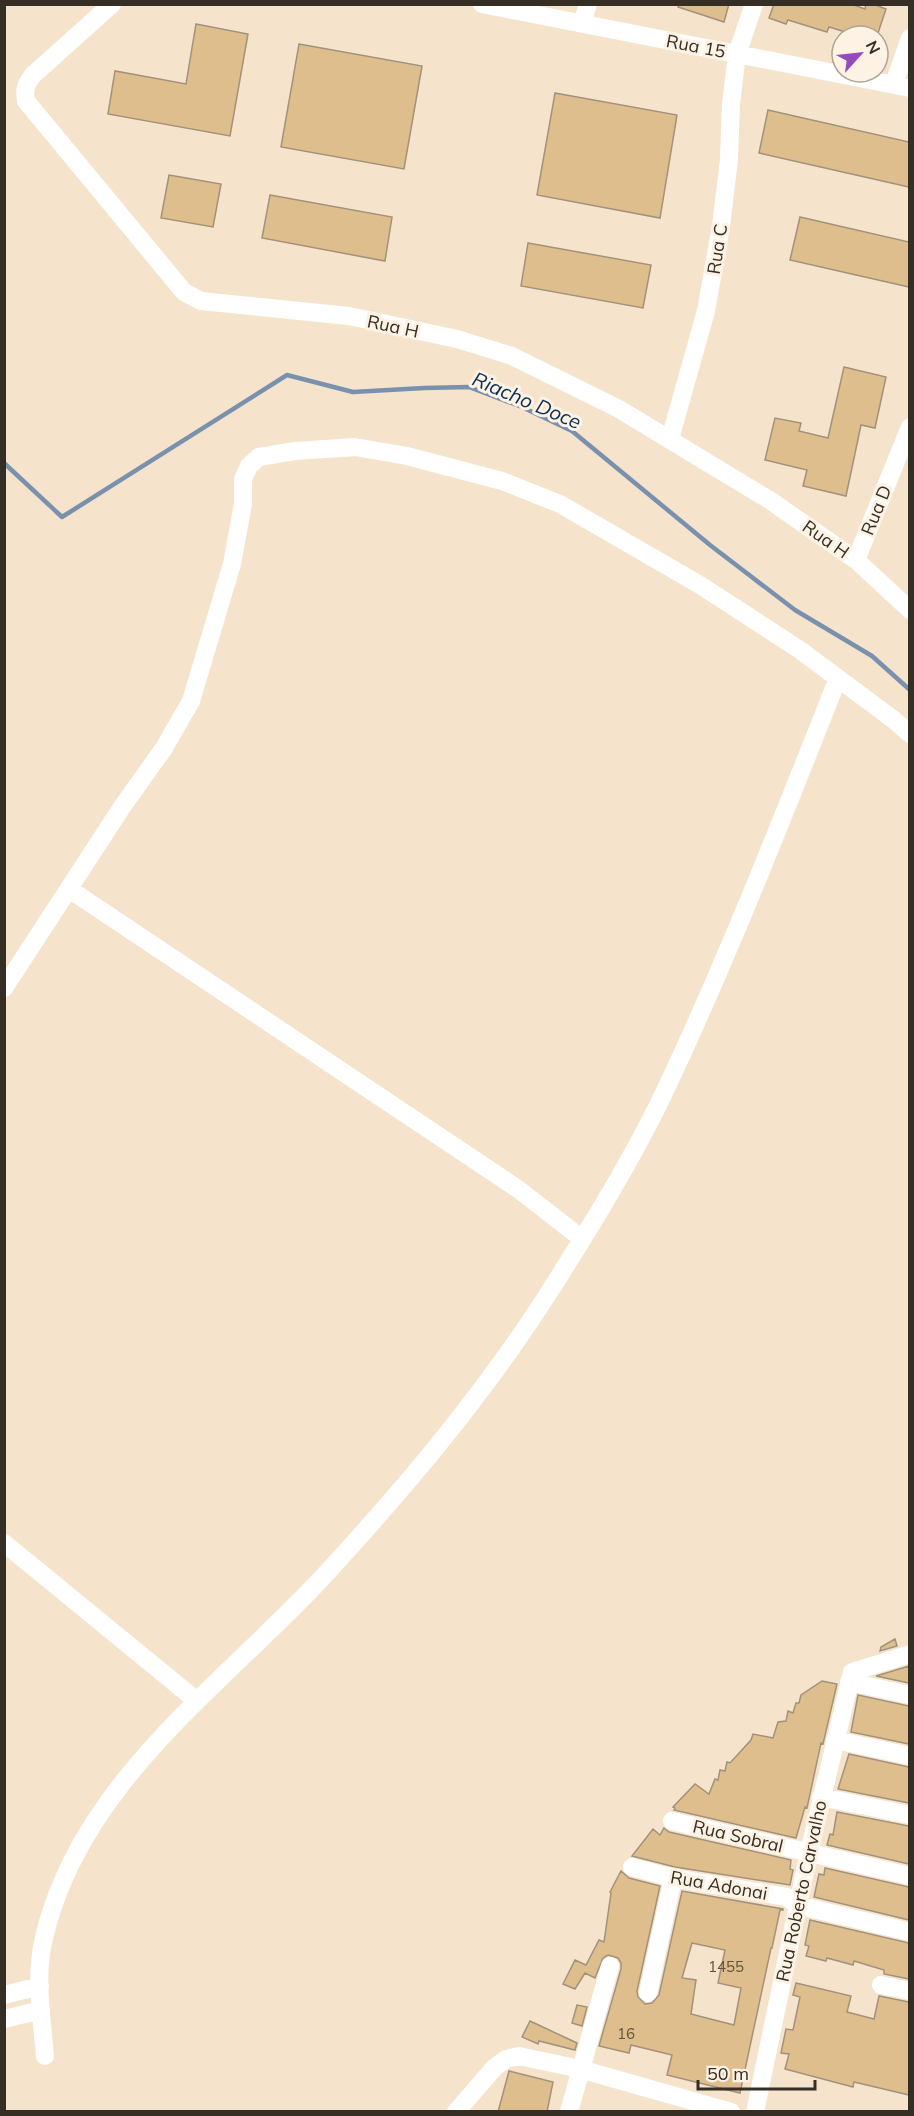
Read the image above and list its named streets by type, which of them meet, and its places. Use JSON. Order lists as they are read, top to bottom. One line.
{"streets":{"street":["Rua 15","Rua C","Rua H","Rua D","Rua Sobral","Rua Adonai","Rua Roberto Carvalho"]},"crossings":[["Rua 15","Rua C"],["Rua C","Rua H"],["Rua H","Rua D"],["Rua Sobral","Rua Roberto Carvalho"],["Rua Adonai","Rua Roberto Carvalho"]],"water":["Riacho Doce"],"house_numbers":["1455","16"],"scale_bar":"50 m","north":"top right"}
